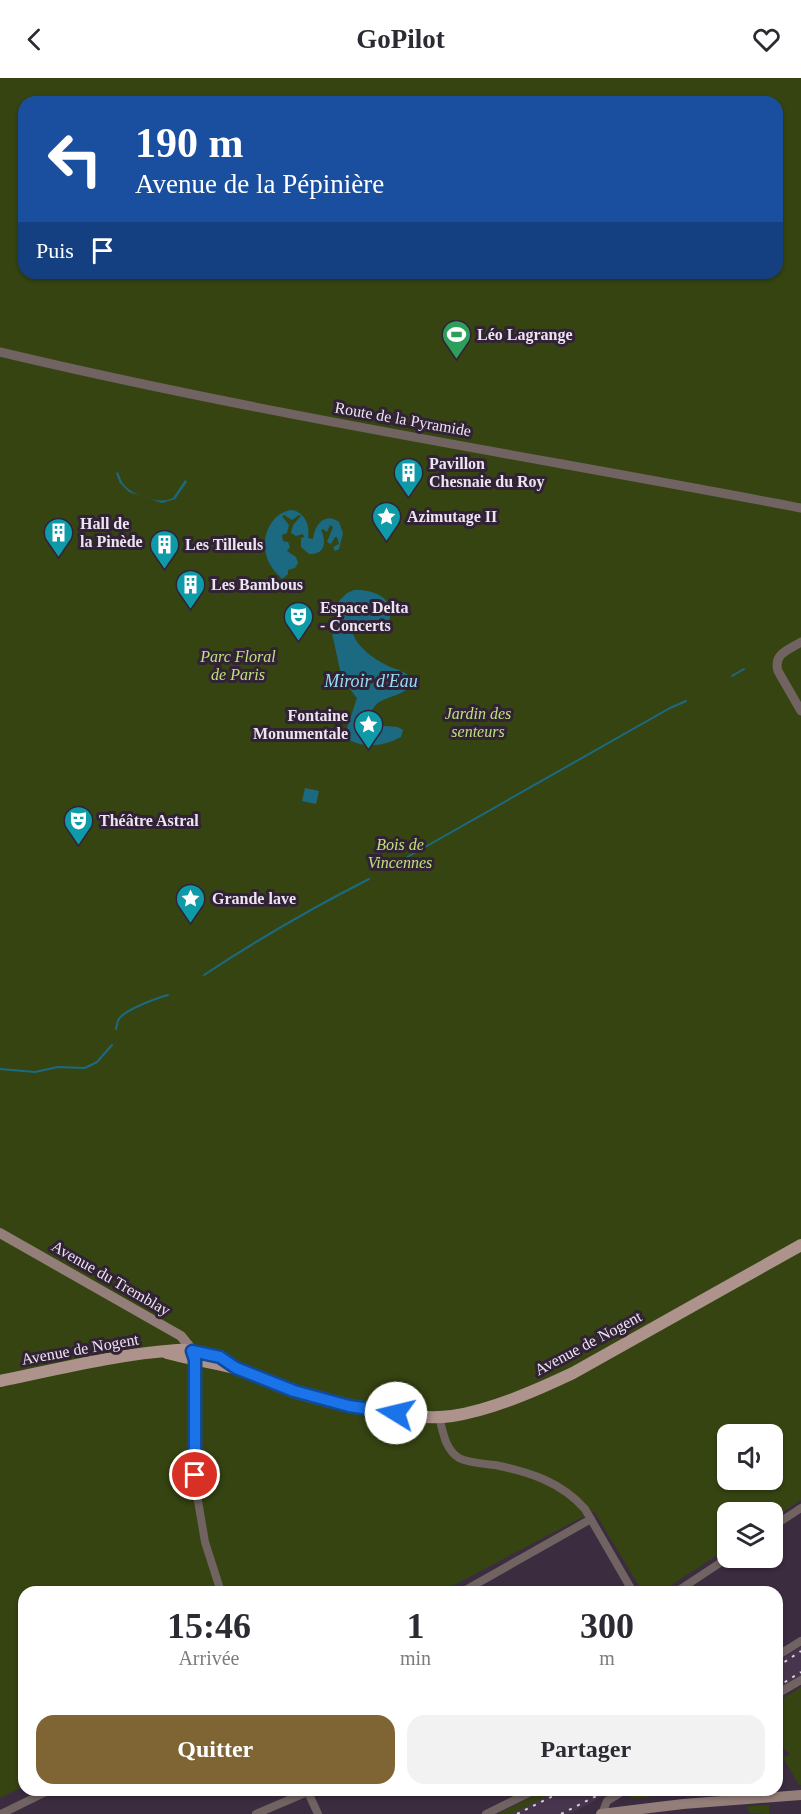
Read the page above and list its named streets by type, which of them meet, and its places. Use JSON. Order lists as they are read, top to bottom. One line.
{"streets":{"main road":["Avenue du Tremblay","Avenue de Nogent"],"street":["Route de la Pyramide"]},"crossings":[["Avenue du Tremblay","Avenue de Nogent"]],"water":["Miroir d'Eau"],"parks":["Parc Floral de Paris","Jardin des senteurs","Bois de Vincennes"],"places":{"sports":["Léo Lagrange"],"building":["Pavillon Chesnaie du Roy","Hall de la Pinède","Les Tilleuls","Les Bambous"],"place":["Azimutage II","Fontaine Monumentale","Grande lave"],"theatre":["Espace Delta - Concerts","Théâtre Astral"]},"page":{"header":"GoPilot","turn":["190 m","Avenue de la Pépinière"],"then":"Puis","eta":["15:46","Arrivée","1","min","300","m"],"buttons":["Quitter","Partager"]}}
